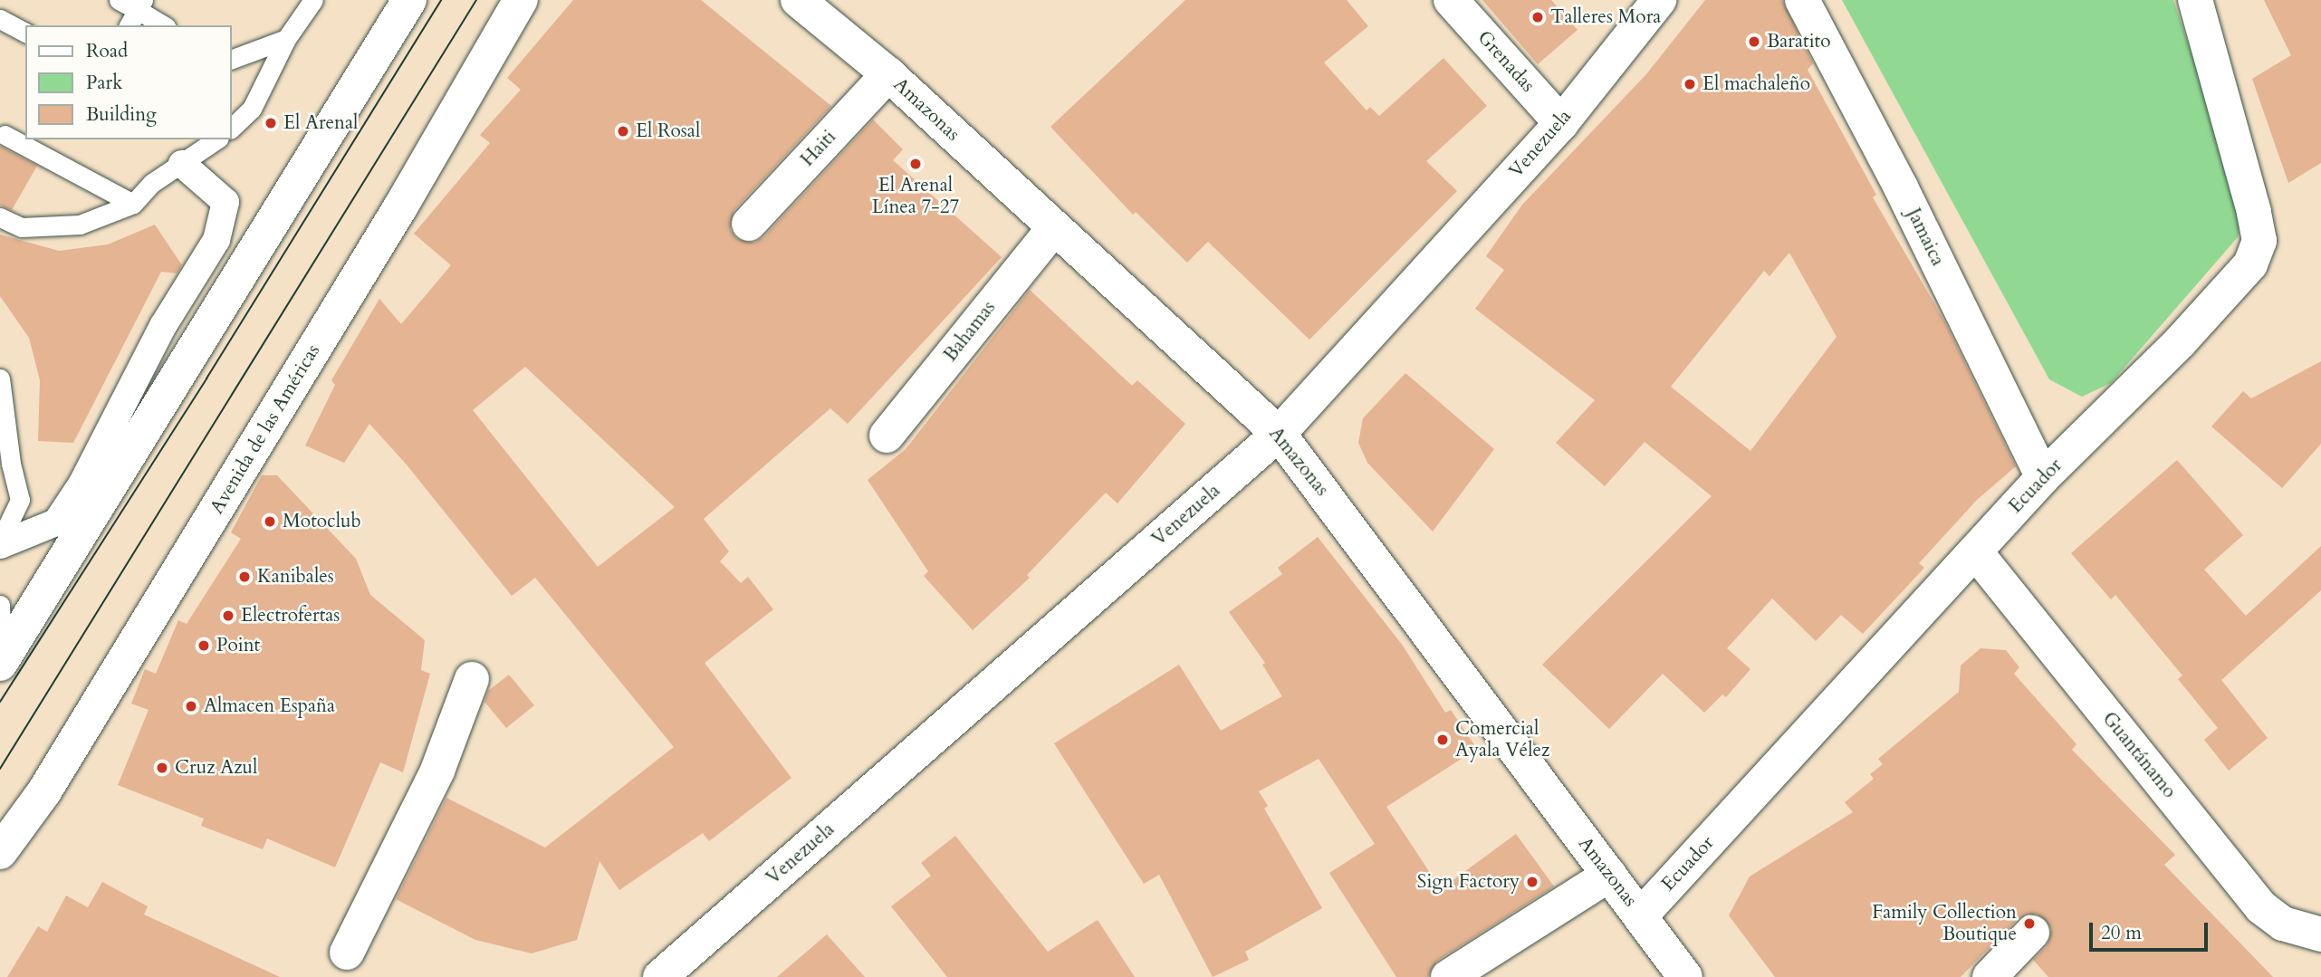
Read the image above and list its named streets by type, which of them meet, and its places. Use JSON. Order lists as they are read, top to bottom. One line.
{"streets":{"street":["Grenadas","Amazonas","Venezuela","Haiti","Jamaica","Bahamas","Avenida de las Américas","Ecuador","Guantánamo"]},"crossings":[["Grenadas","Venezuela"],["Amazonas","Venezuela"],["Amazonas","Haiti"],["Amazonas","Bahamas"],["Amazonas","Ecuador"],["Jamaica","Ecuador"],["Ecuador","Guantánamo"]],"places":["Talleres Mora","Baratito","El machaleño","El Arenal","El Rosal","El Arenal Línea 7-27","Motoclub","Kanibales","Electrofertas","Point","Almacen España","Comercial Ayala Vélez","Cruz Azul","Sign Factory","Family Collection Boutique"],"legend":["Road","Park","Building"],"scale_bar":"20 m"}
